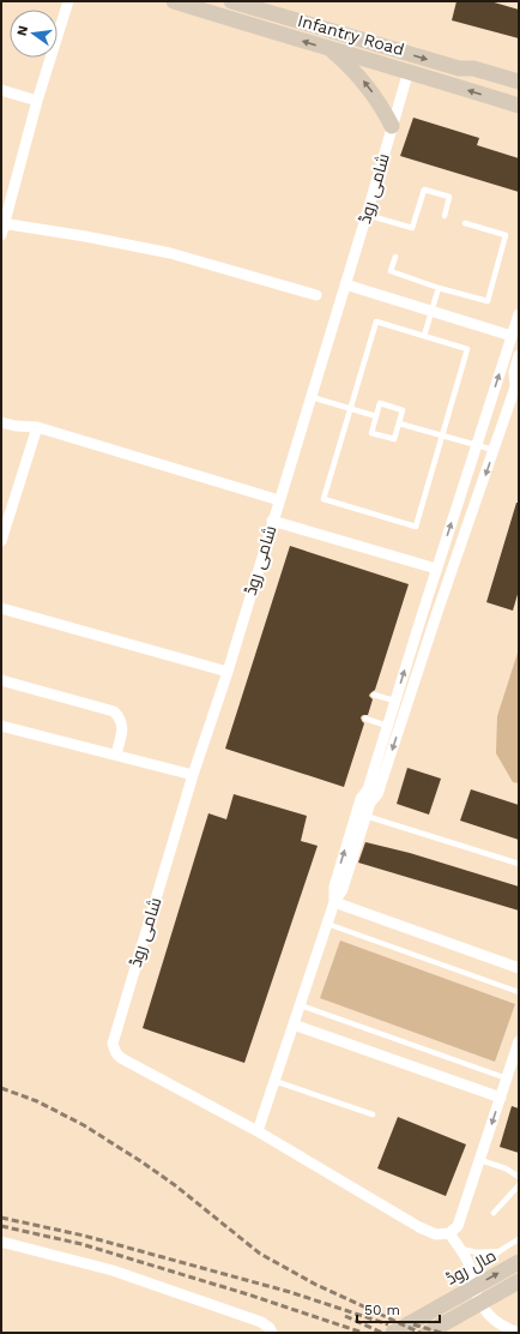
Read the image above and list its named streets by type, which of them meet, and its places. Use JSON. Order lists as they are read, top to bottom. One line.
{"streets":{"main road":["Infantry Road","مال روڈ"],"street":["شامی روڈ"]},"crossings":[["Infantry Road","شامی روڈ"]],"scale_bar":"50 m","north":"left"}
